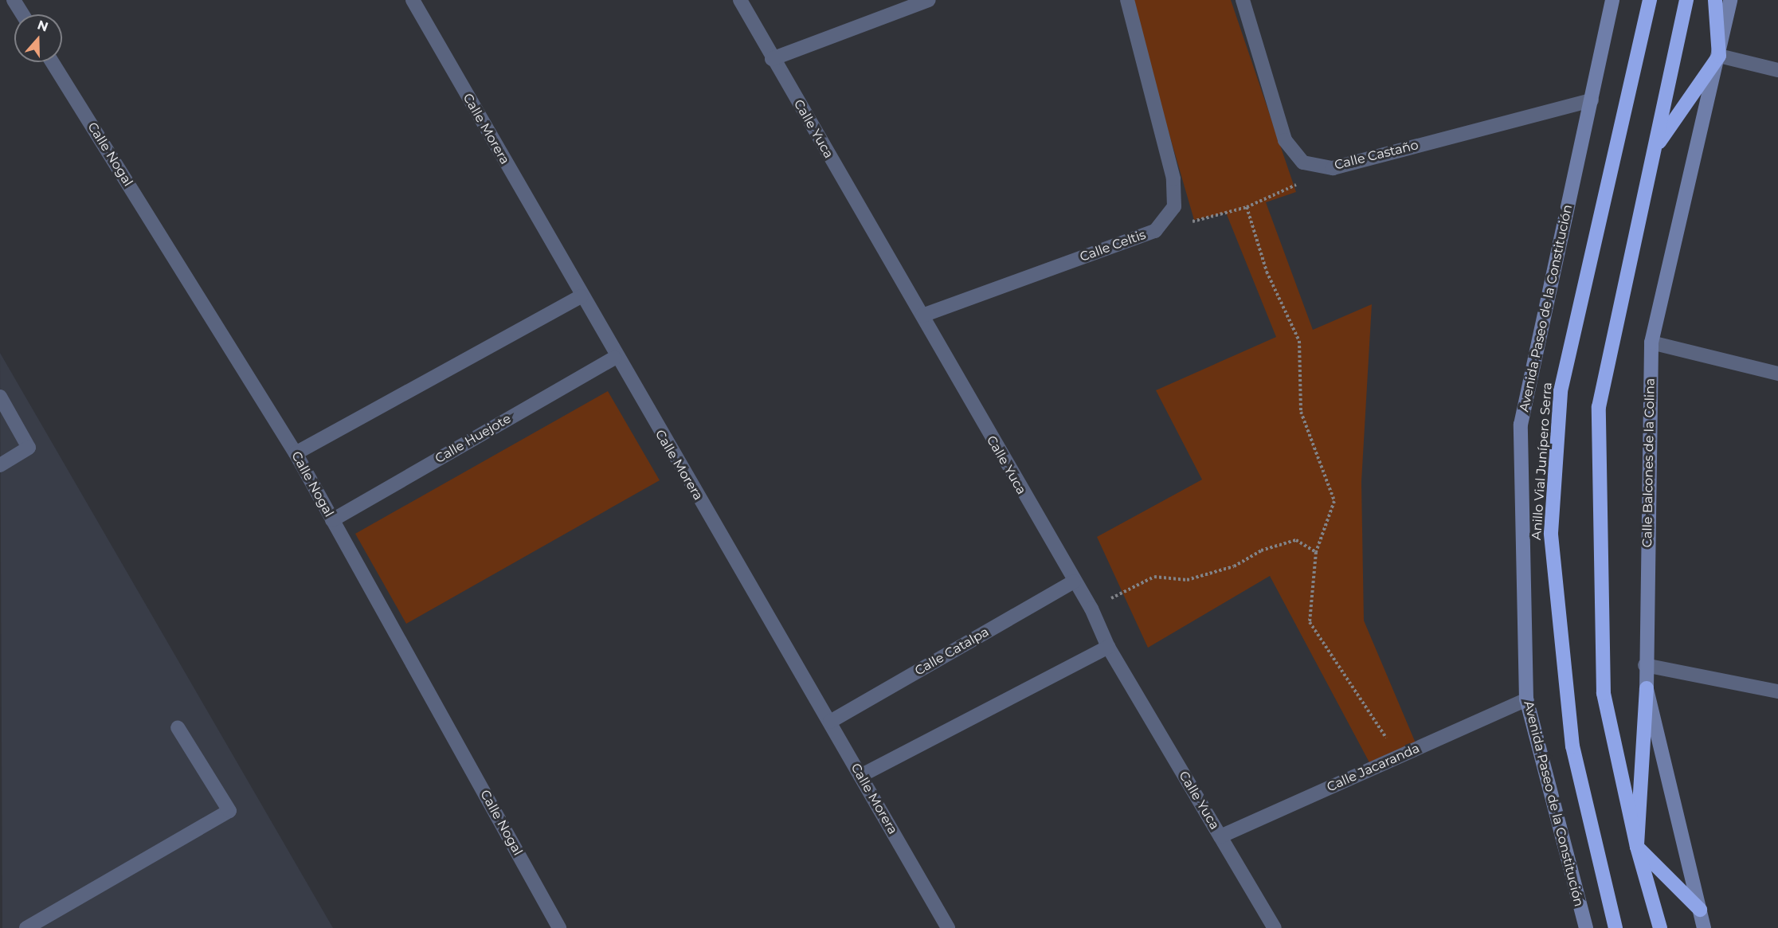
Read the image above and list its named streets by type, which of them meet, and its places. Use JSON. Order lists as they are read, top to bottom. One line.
{"streets":{"highway":["Anillo Vial Junípero Serra"],"street":["Calle Morera","Calle Yuca","Calle Nogal","Calle Castaño","Calle Celtis","Avenida Paseo de la Constitución","Calle Huejote","Calle Balcones de la Colina","Calle Catalpa","Calle Jacaranda"]},"crossings":[["Calle Morera","Calle Huejote"],["Calle Morera","Calle Catalpa"],["Calle Yuca","Calle Celtis"],["Calle Yuca","Calle Catalpa"],["Calle Yuca","Calle Jacaranda"],["Calle Nogal","Calle Huejote"],["Calle Castaño","Avenida Paseo de la Constitución"],["Avenida Paseo de la Constitución","Calle Jacaranda"]],"north":"top"}
